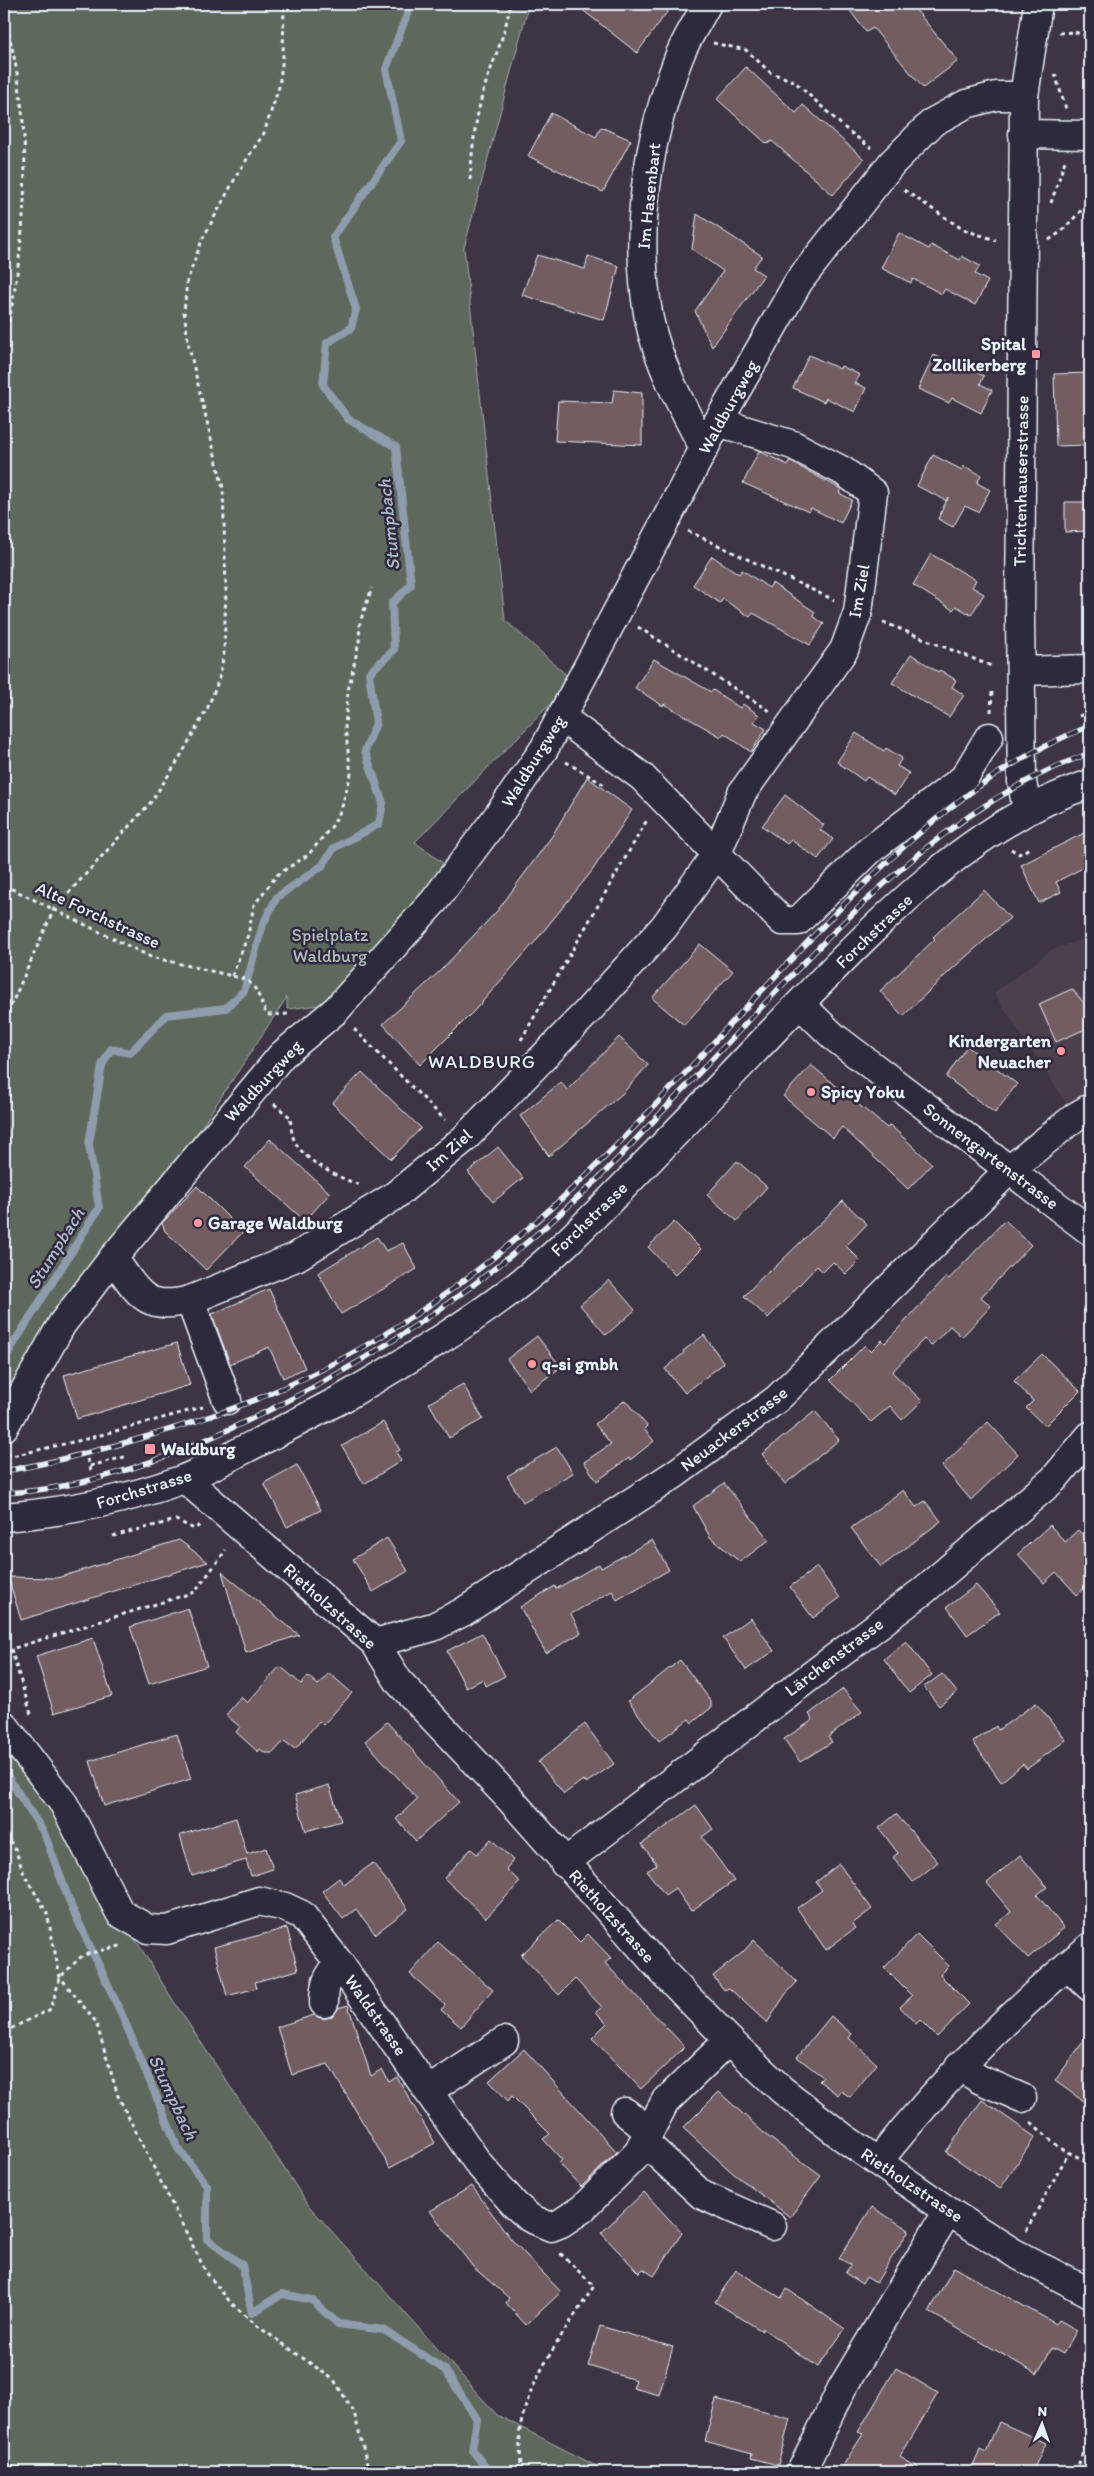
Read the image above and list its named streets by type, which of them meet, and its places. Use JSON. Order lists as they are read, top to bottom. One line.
{"streets":{"street":["Im Hasenbart","Waldburgweg","Trichtenhauserstrasse","Im Ziel","Forchstrasse","Sonnengartenstrasse","Neuackerstrasse","Rietholzstrasse","Lärchenstrasse","Waldstrasse"],"path":["Alte Forchstrasse"]},"crossings":[["Im Hasenbart","Waldburgweg"],["Waldburgweg","Trichtenhauserstrasse"],["Waldburgweg","Im Ziel"],["Waldburgweg","Alte Forchstrasse"],["Trichtenhauserstrasse","Forchstrasse"],["Forchstrasse","Sonnengartenstrasse"],["Forchstrasse","Rietholzstrasse"],["Sonnengartenstrasse","Neuackerstrasse"],["Neuackerstrasse","Rietholzstrasse"],["Rietholzstrasse","Lärchenstrasse"]],"districts":["WALDBURG"],"water":["Stumpbach"],"parks":["Spielplatz Waldburg"],"places":{"transit":["Spital Zollikerberg","Waldburg"],"other":["Kindergarten Neuacher","Spicy Yoku","Garage Waldburg","q-si gmbh"]},"north":"top"}
